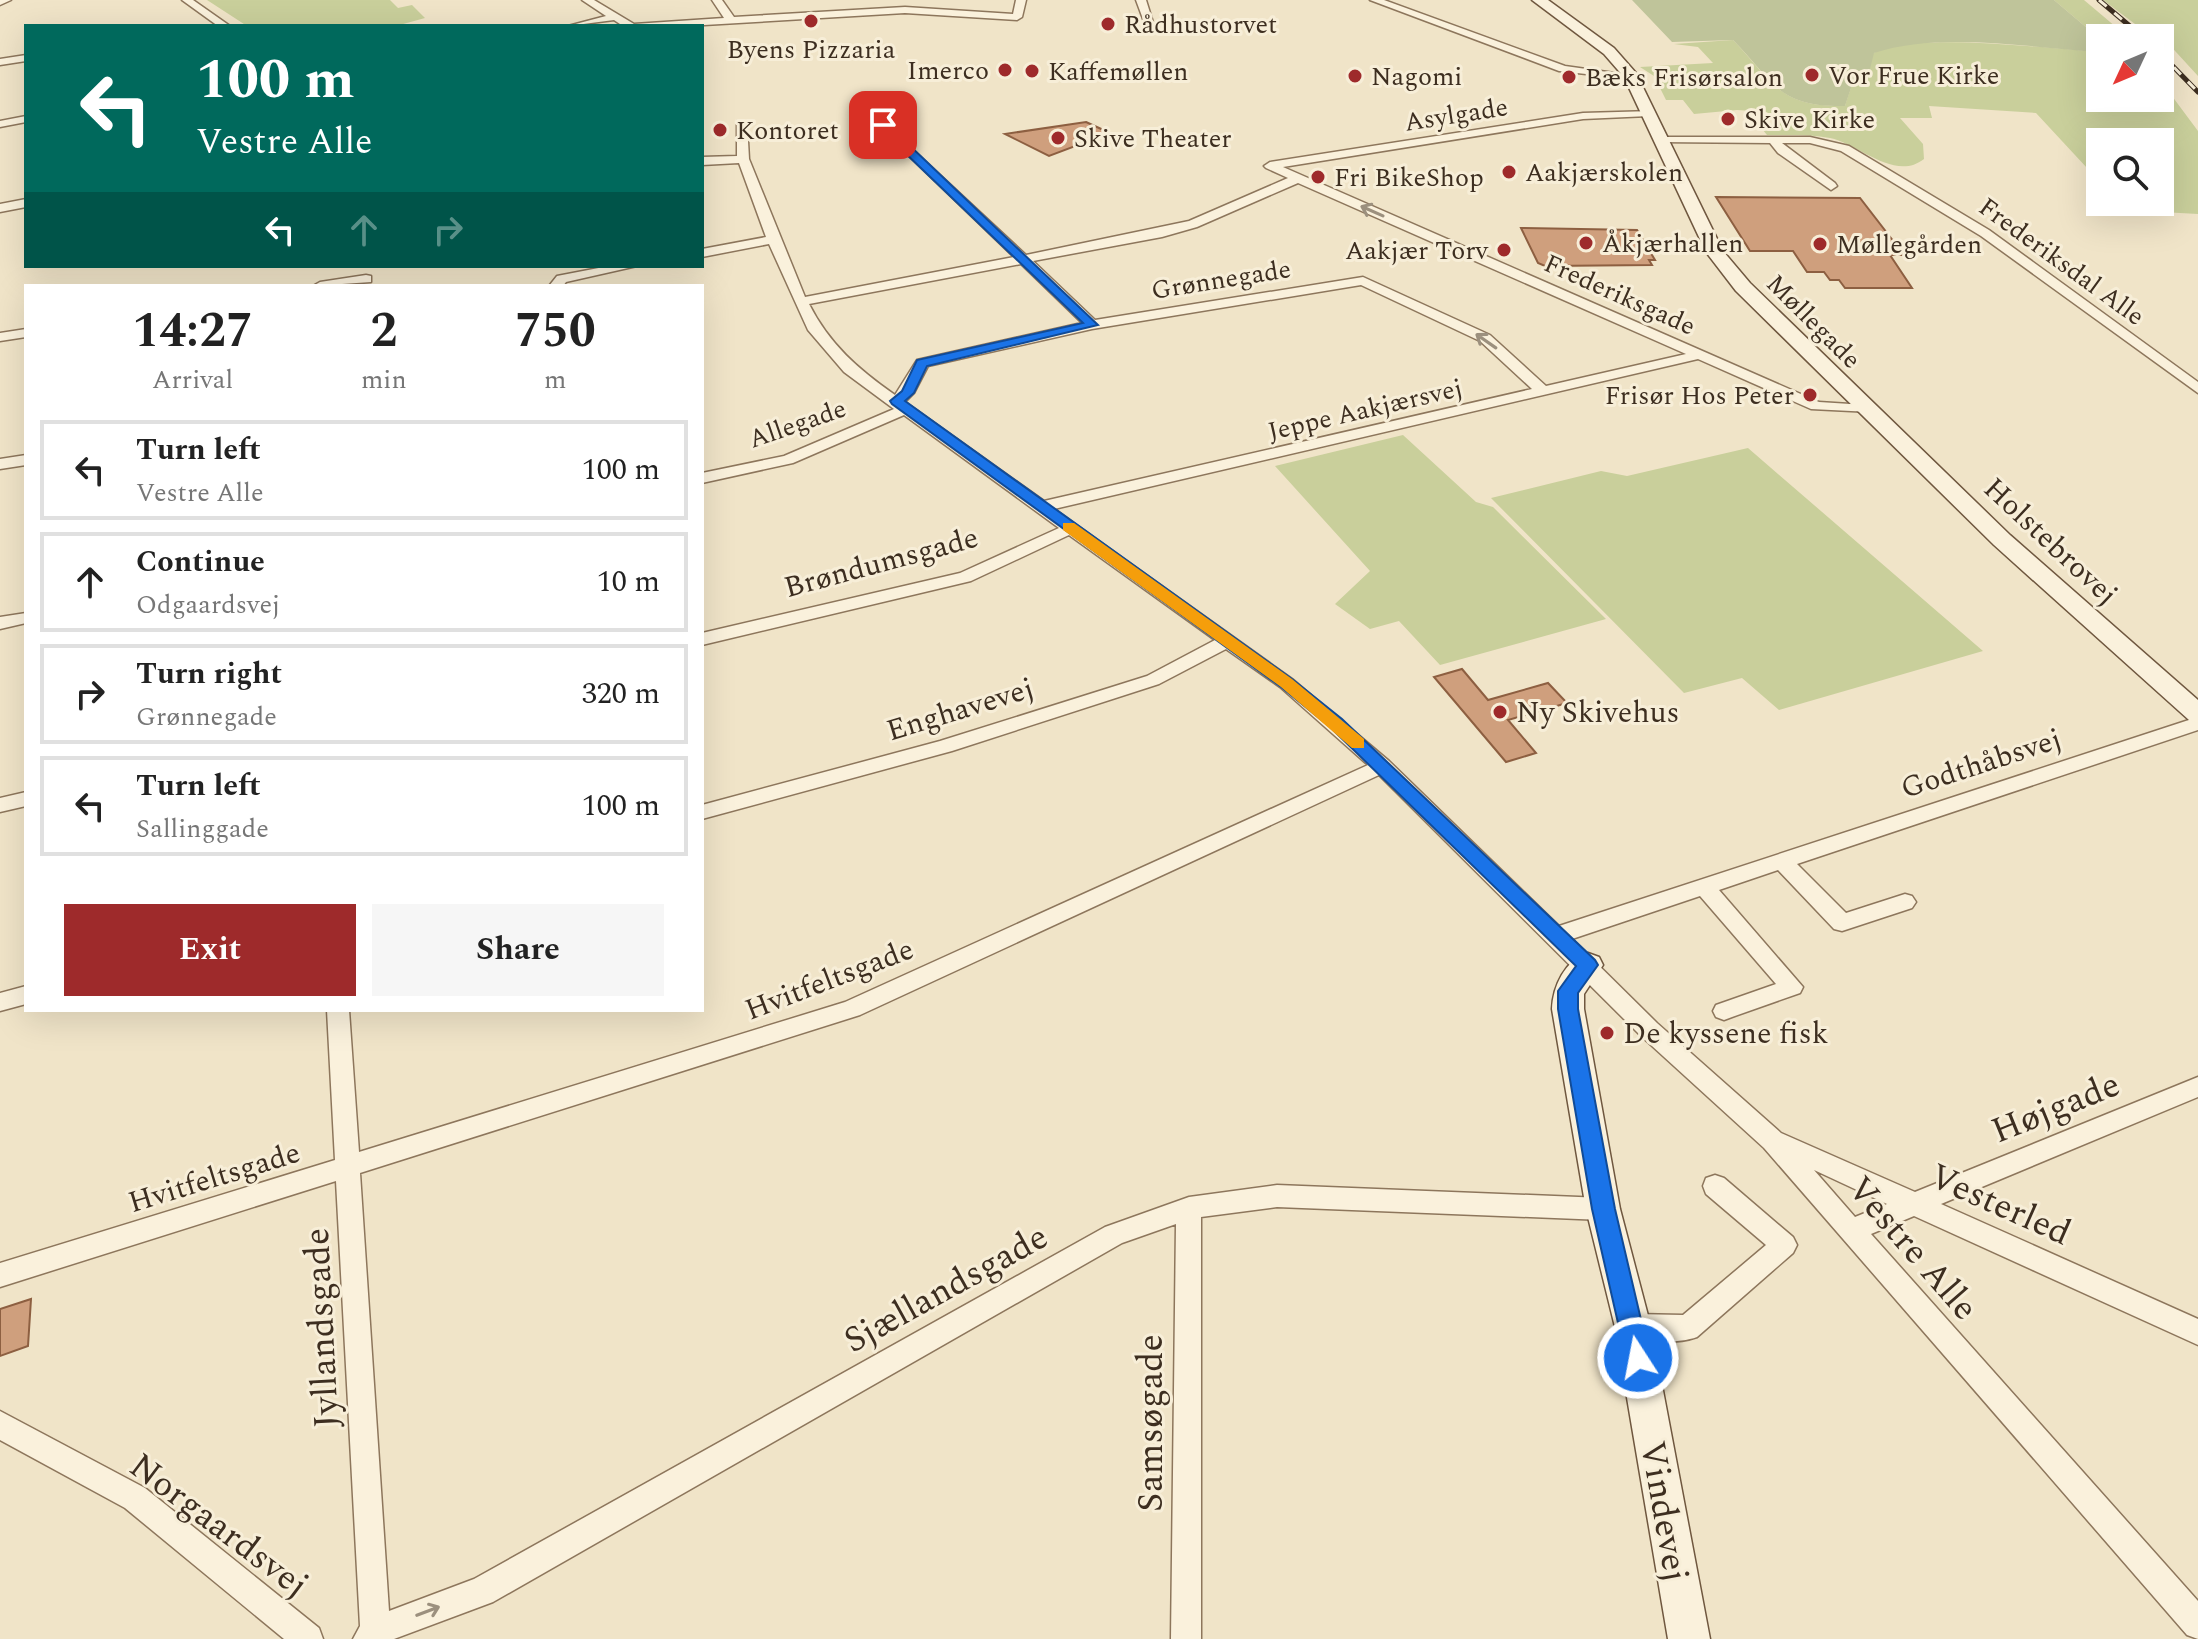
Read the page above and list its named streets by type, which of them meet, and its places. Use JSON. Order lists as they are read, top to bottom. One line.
{"streets":{"street":["Asylgade","Frederiksdal Alle","Grønnegade","Frederiksgade","Møllegade","Jeppe Aakjærsvej","Allegade","Holstebrovej","Brøndumsgade","Enghavevej","Godthåbsvej","Hvitfeltsgade","Højgade","Vesterled","Vestre Alle","Sjællandsgade","Jyllandsgade","Samsøgade","Vindevej","Norgaardsvej"]},"crossings":[["Asylgade","Frederiksgade"],["Asylgade","Møllegade"],["Frederiksdal Alle","Møllegade"],["Grønnegade","Jeppe Aakjærsvej"],["Grønnegade","Allegade"],["Grønnegade","Vestre Alle"],["Frederiksgade","Møllegade"],["Frederiksgade","Jeppe Aakjærsvej"],["Frederiksgade","Holstebrovej"],["Møllegade","Holstebrovej"],["Jeppe Aakjærsvej","Vestre Alle"],["Allegade","Vestre Alle"],["Brøndumsgade","Vestre Alle"],["Enghavevej","Vestre Alle"],["Godthåbsvej","Vestre Alle"],["Hvitfeltsgade","Vestre Alle"],["Hvitfeltsgade","Jyllandsgade"],["Højgade","Vesterled"],["Højgade","Vestre Alle"],["Vesterled","Vestre Alle"],["Vestre Alle","Vindevej"],["Sjællandsgade","Jyllandsgade"],["Sjællandsgade","Samsøgade"],["Sjællandsgade","Vindevej"]],"one_way":["Frederiksgade","Sjællandsgade"],"places":["Byens Pizzaria","Rådhustorvet","Imerco","Kaffemøllen","Vor Frue Kirke","Nagomi","Bæks Frisørsalon","Skive Kirke","Kontoret","Skive Theater","Aakjærskolen","Fri BikeShop","Åkjærhallen","Møllegården","Aakjær Torv","Frisør Hos Peter","Ny Skivehus","De kyssene fisk"],"north":"bottom left","page":{"turn":["100 m","Vestre Alle"],"eta":["14:27","Arrival","2","min","750","m"],"list":[{"name":"Turn left","note":"Vestre Alle","value":"100 m"},{"name":"Continue","note":"Odgaardsvej","value":"10 m"},{"name":"Turn right","note":"Grønnegade","value":"320 m"},{"name":"Turn left","note":"Sallinggade","value":"100 m"}],"buttons":["Exit","Share"]}}
